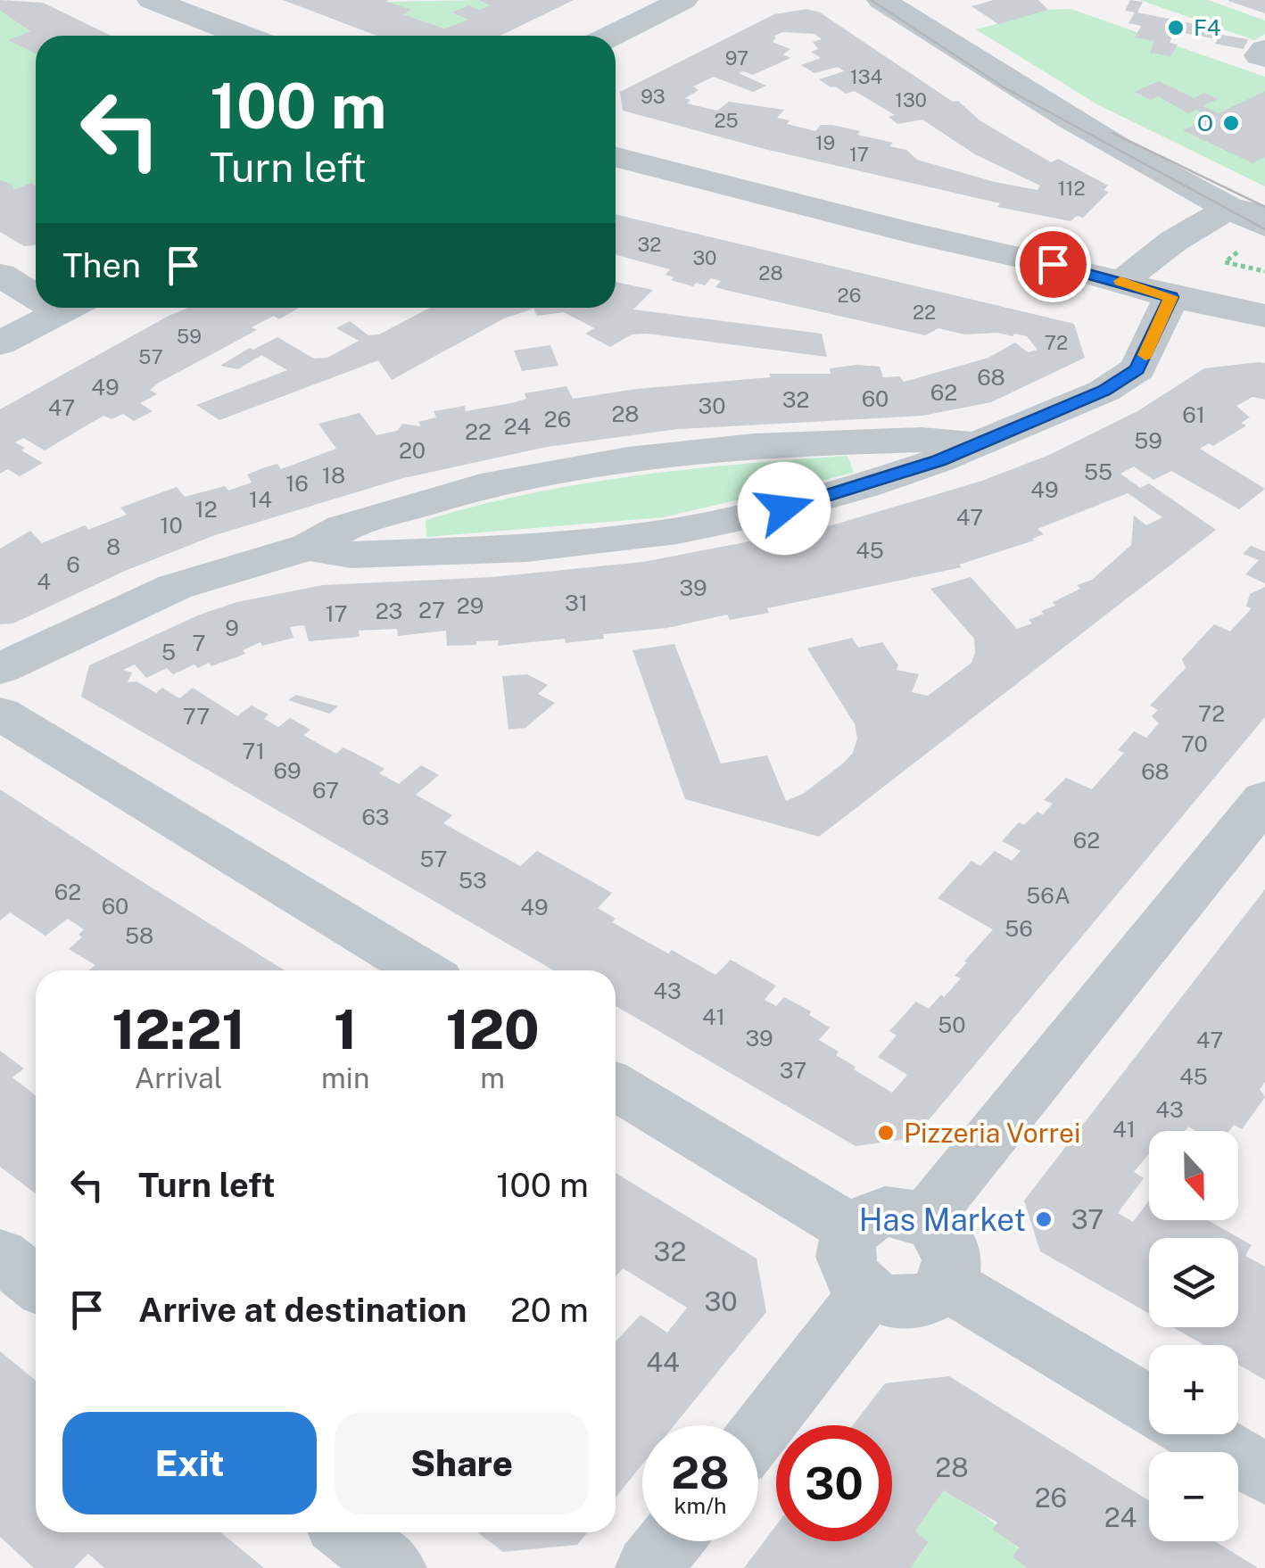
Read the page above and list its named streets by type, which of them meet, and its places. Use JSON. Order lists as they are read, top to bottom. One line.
{"places":["F4","O","Pizzeria Vorrei","Has Market"],"house_numbers":["97","134","93","130","25","19","17","112","32","30","28","26","22","59","72","57","68","49","62","60","32","30","47","28","61","26","24","22","59","20","55","18","16","49","14","12","47","10","8","45","6","4","39","31","29","27","23","17","9","7","5","72","77","70","71","69","68","67","63","62","57","53","62","56A","60","49","56","58","43","41","50","39","47","37","45","43","41","37","32","30","44","28","26","24"],"north":"bottom","page":{"turn":["100 m","Turn left"],"then":"Then","eta":["12:21","Arrival","1","min","120","m"],"list":[{"name":"Turn left","value":"100 m"},{"name":"Arrive at destination","value":"20 m"}],"map_buttons":["+","−"],"buttons":["Exit","Share"],"speed":"28 km/h","limit":"30"}}
